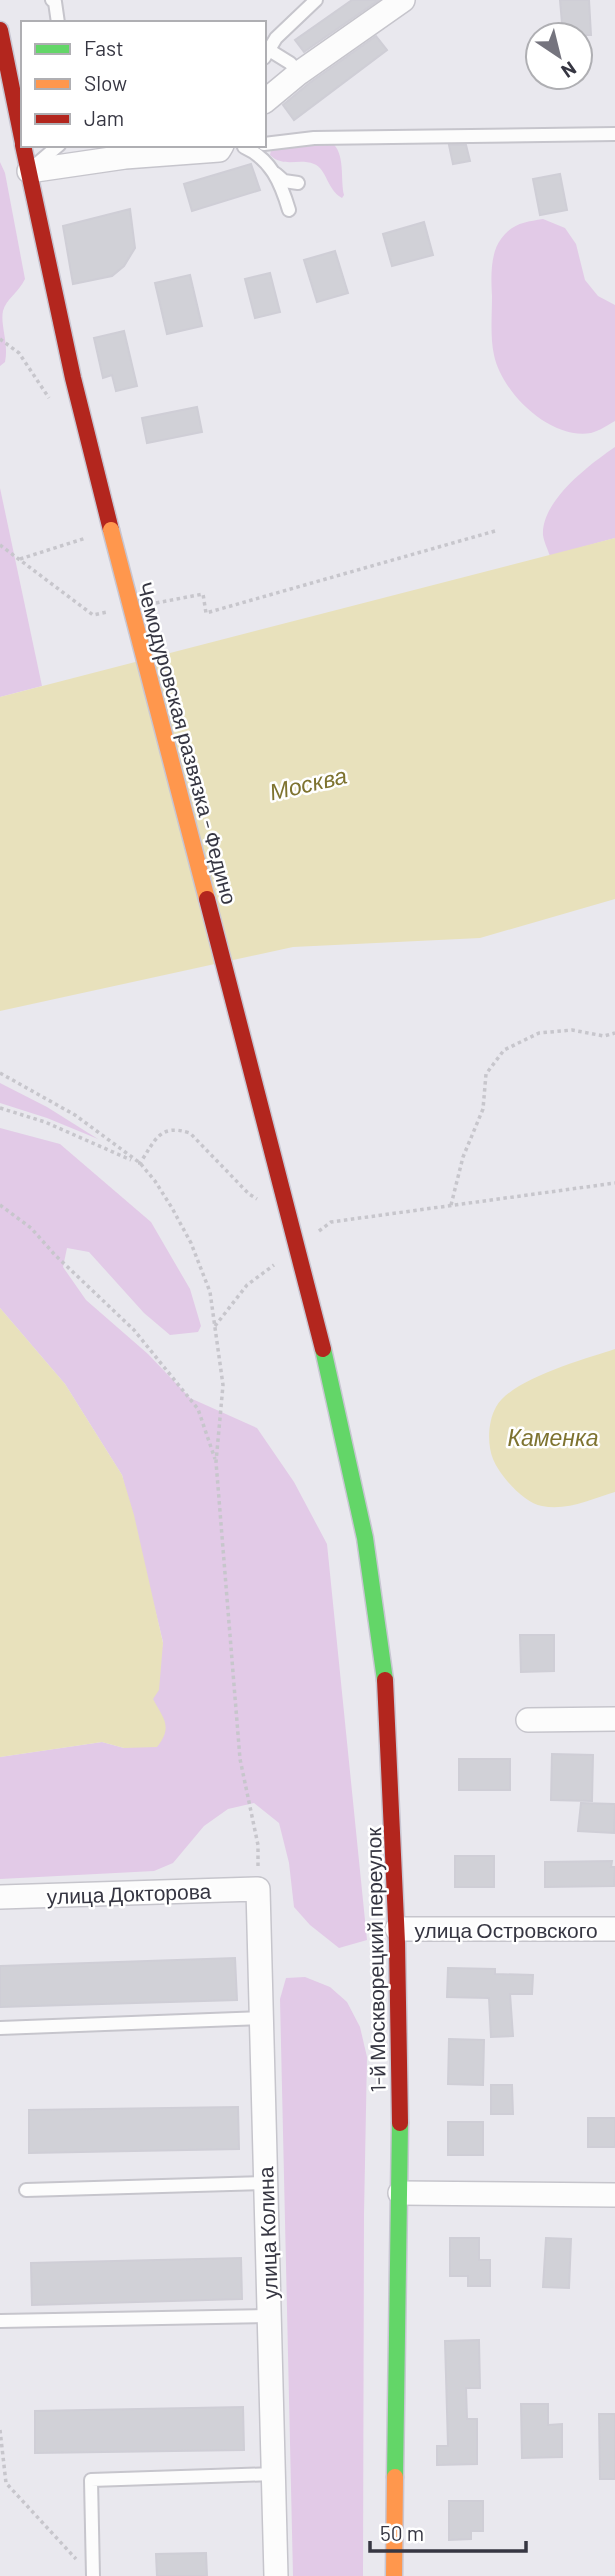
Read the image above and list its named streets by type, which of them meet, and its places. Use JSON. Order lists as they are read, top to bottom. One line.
{"streets":{"street":["Чемодуровская развязка - Федино","улица Докторова","улица Островского","1-й Москворецкий переулок","улица Колина"]},"crossings":[["Чемодуровская развязка - Федино","1-й Москворецкий переулок"],["улица Докторова","улица Колина"],["улица Островского","1-й Москворецкий переулок"]],"water":["Москва","Каменка"],"legend":["Fast","Slow","Jam"],"scale_bar":"50 m","north":"bottom right"}
